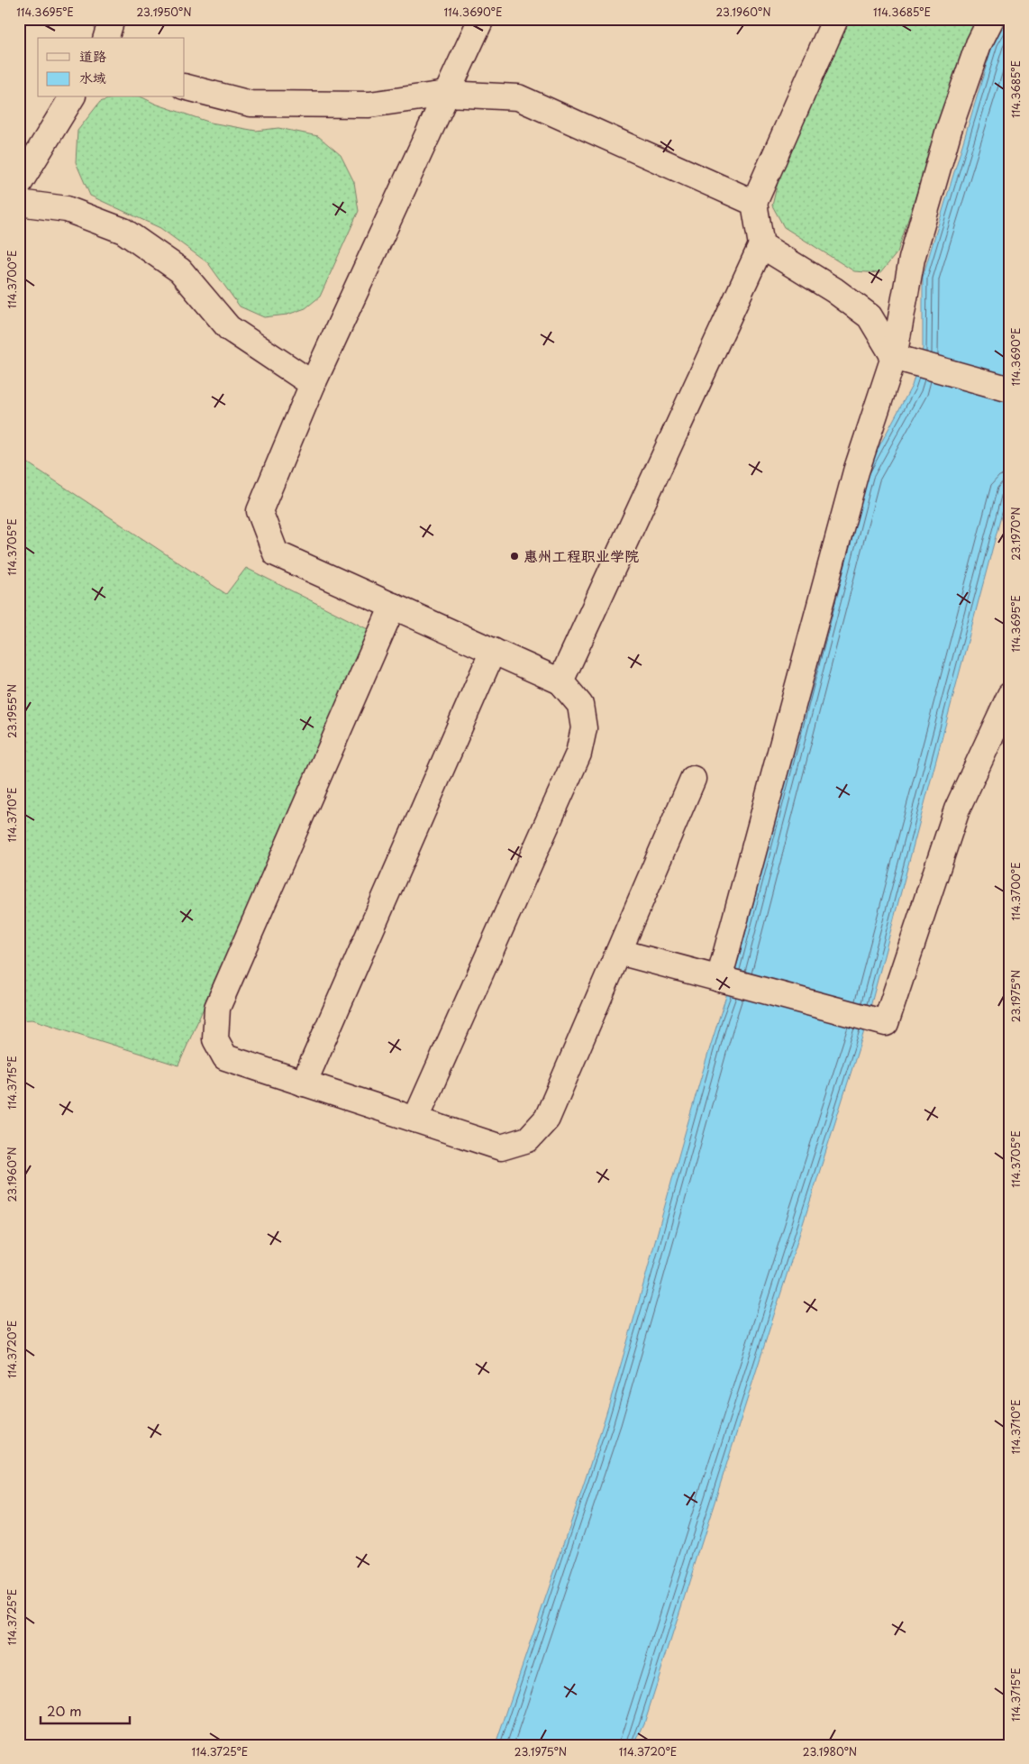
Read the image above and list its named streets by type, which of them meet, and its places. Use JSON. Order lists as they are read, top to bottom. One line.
{"places":["惠州工程职业学院"],"legend":["道路","水域"],"scale_bar":"20 m","coordinates":["114.3695°E","23.1950°N","114.3690°E","23.1960°N","114.3685°E","114.3700°E","23.1970°N","114.3705°E","23.1955°N","114.3710°E","23.1975°N","114.3715°E","114.3720°E","114.3725°E","23.1980°N"]}
